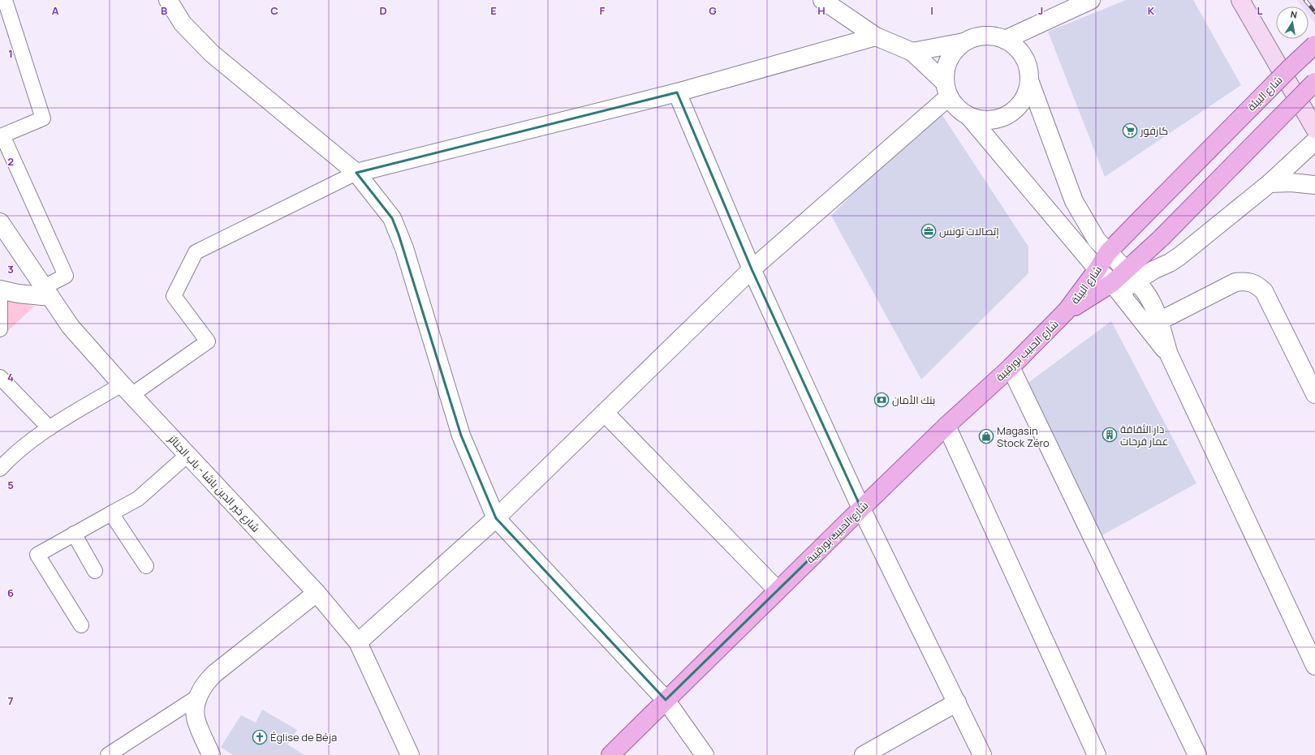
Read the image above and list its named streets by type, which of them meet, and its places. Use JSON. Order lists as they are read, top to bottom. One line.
{"streets":{"main road":["شارع البيئة","شارع الحبيب بورقيبة"],"street":["شارع خير الدين باشا - باب الجنائز"]},"crossings":[["شارع البيئة","شارع الحبيب بورقيبة"]],"places":{"supermarket":["كارفور"],"office":["إتصالات تونس"],"bank":["بنك الأمان"],"building":["دار الثقافة عمار فرحات"],"shop":["Magasin Stock Zéro"],"church":["Église de Béja"]},"north":"top","grid":{"columns":["A","B","C","D","E","F","G","H","I","J","K","L"],"rows":["1","2","3","4","5","6","7"]}}
